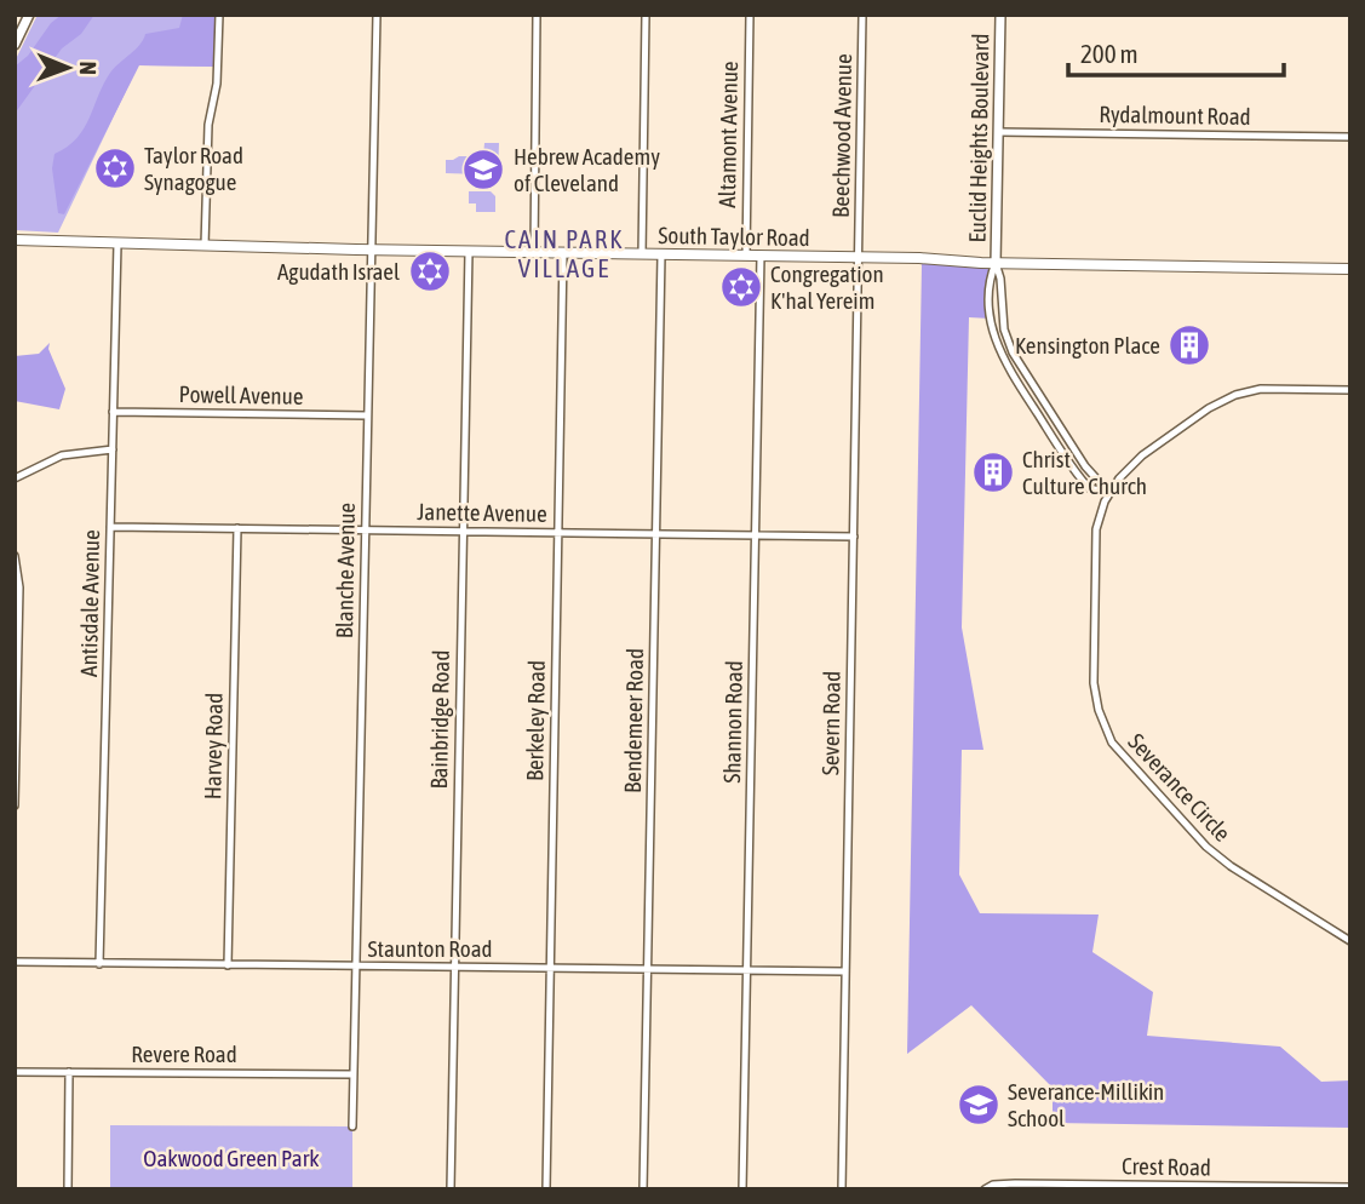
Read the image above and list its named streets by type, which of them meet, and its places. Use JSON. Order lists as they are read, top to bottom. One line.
{"streets":{"main road":["South Taylor Road"],"street":["Rydalmount Road","Altamont Avenue","Beechwood Avenue","Euclid Heights Boulevard","Powell Avenue","Janette Avenue","Blanche Avenue","Antisdale Avenue","Bainbridge Road","Berkeley Road","Bendemeer Road","Shannon Road","Severn Road","Harvey Road","Severance Circle","Staunton Road","Revere Road","Crest Road"]},"crossings":[["Rydalmount Road","Euclid Heights Boulevard"],["Altamont Avenue","South Taylor Road"],["Beechwood Avenue","South Taylor Road"],["Beechwood Avenue","Severn Road"],["Euclid Heights Boulevard","South Taylor Road"],["South Taylor Road","Blanche Avenue"],["South Taylor Road","Antisdale Avenue"],["South Taylor Road","Bainbridge Road"],["South Taylor Road","Berkeley Road"],["South Taylor Road","Bendemeer Road"],["South Taylor Road","Shannon Road"],["South Taylor Road","Severn Road"],["Powell Avenue","Blanche Avenue"],["Powell Avenue","Antisdale Avenue"],["Janette Avenue","Blanche Avenue"],["Janette Avenue","Antisdale Avenue"],["Janette Avenue","Bainbridge Road"],["Janette Avenue","Berkeley Road"],["Janette Avenue","Bendemeer Road"],["Janette Avenue","Shannon Road"],["Janette Avenue","Severn Road"],["Janette Avenue","Harvey Road"],["Blanche Avenue","Staunton Road"],["Blanche Avenue","Revere Road"],["Antisdale Avenue","Staunton Road"],["Bainbridge Road","Staunton Road"],["Berkeley Road","Staunton Road"],["Bendemeer Road","Staunton Road"],["Shannon Road","Staunton Road"],["Severn Road","Staunton Road"],["Harvey Road","Staunton Road"]],"districts":["CAIN PARK VILLAGE"],"parks":["Oakwood Green Park"],"places":{"synagogue":["Taylor Road Synagogue","Agudath Israel","Congregation K'hal Yereim"],"school or university":["Hebrew Academy of Cleveland","Severance-Millikin School"],"building":["Kensington Place","Christ Culture Church"]},"scale_bar":"200 m","north":"right"}
